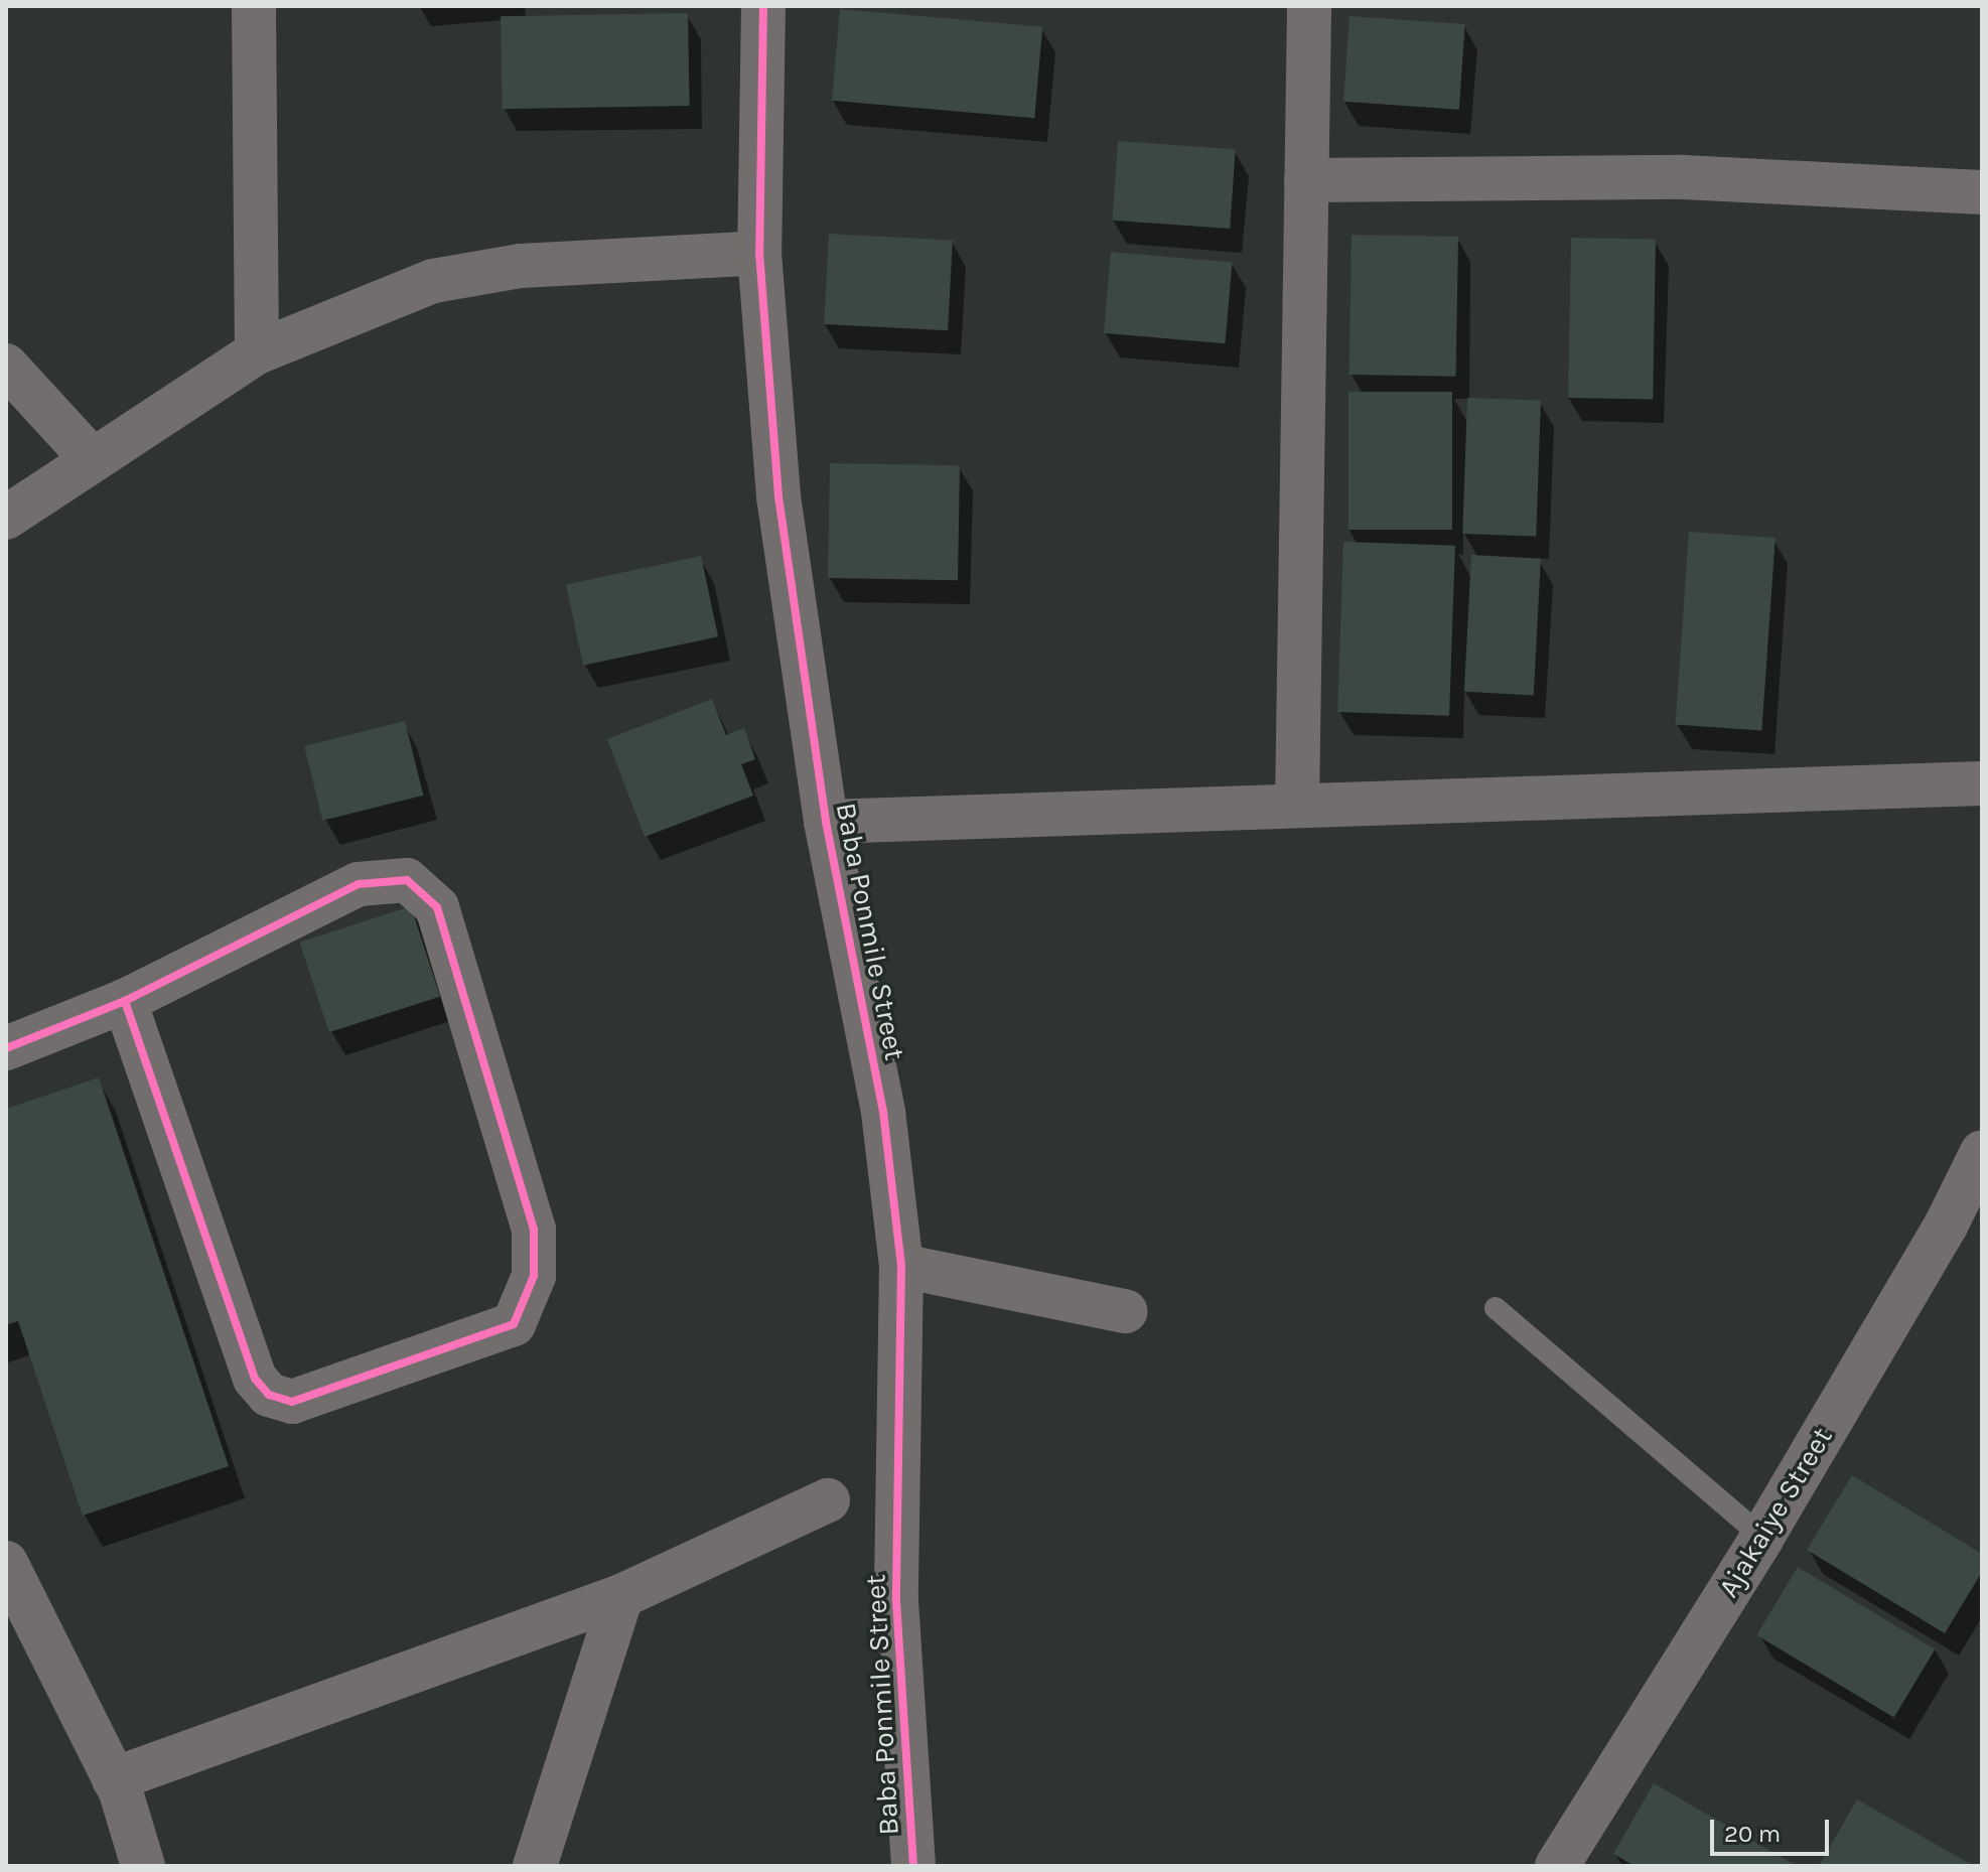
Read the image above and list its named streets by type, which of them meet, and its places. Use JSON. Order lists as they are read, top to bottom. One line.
{"streets":{"street":["Baba Ponmile Street","Ajakaiye Street"]},"scale_bar":"20 m"}
